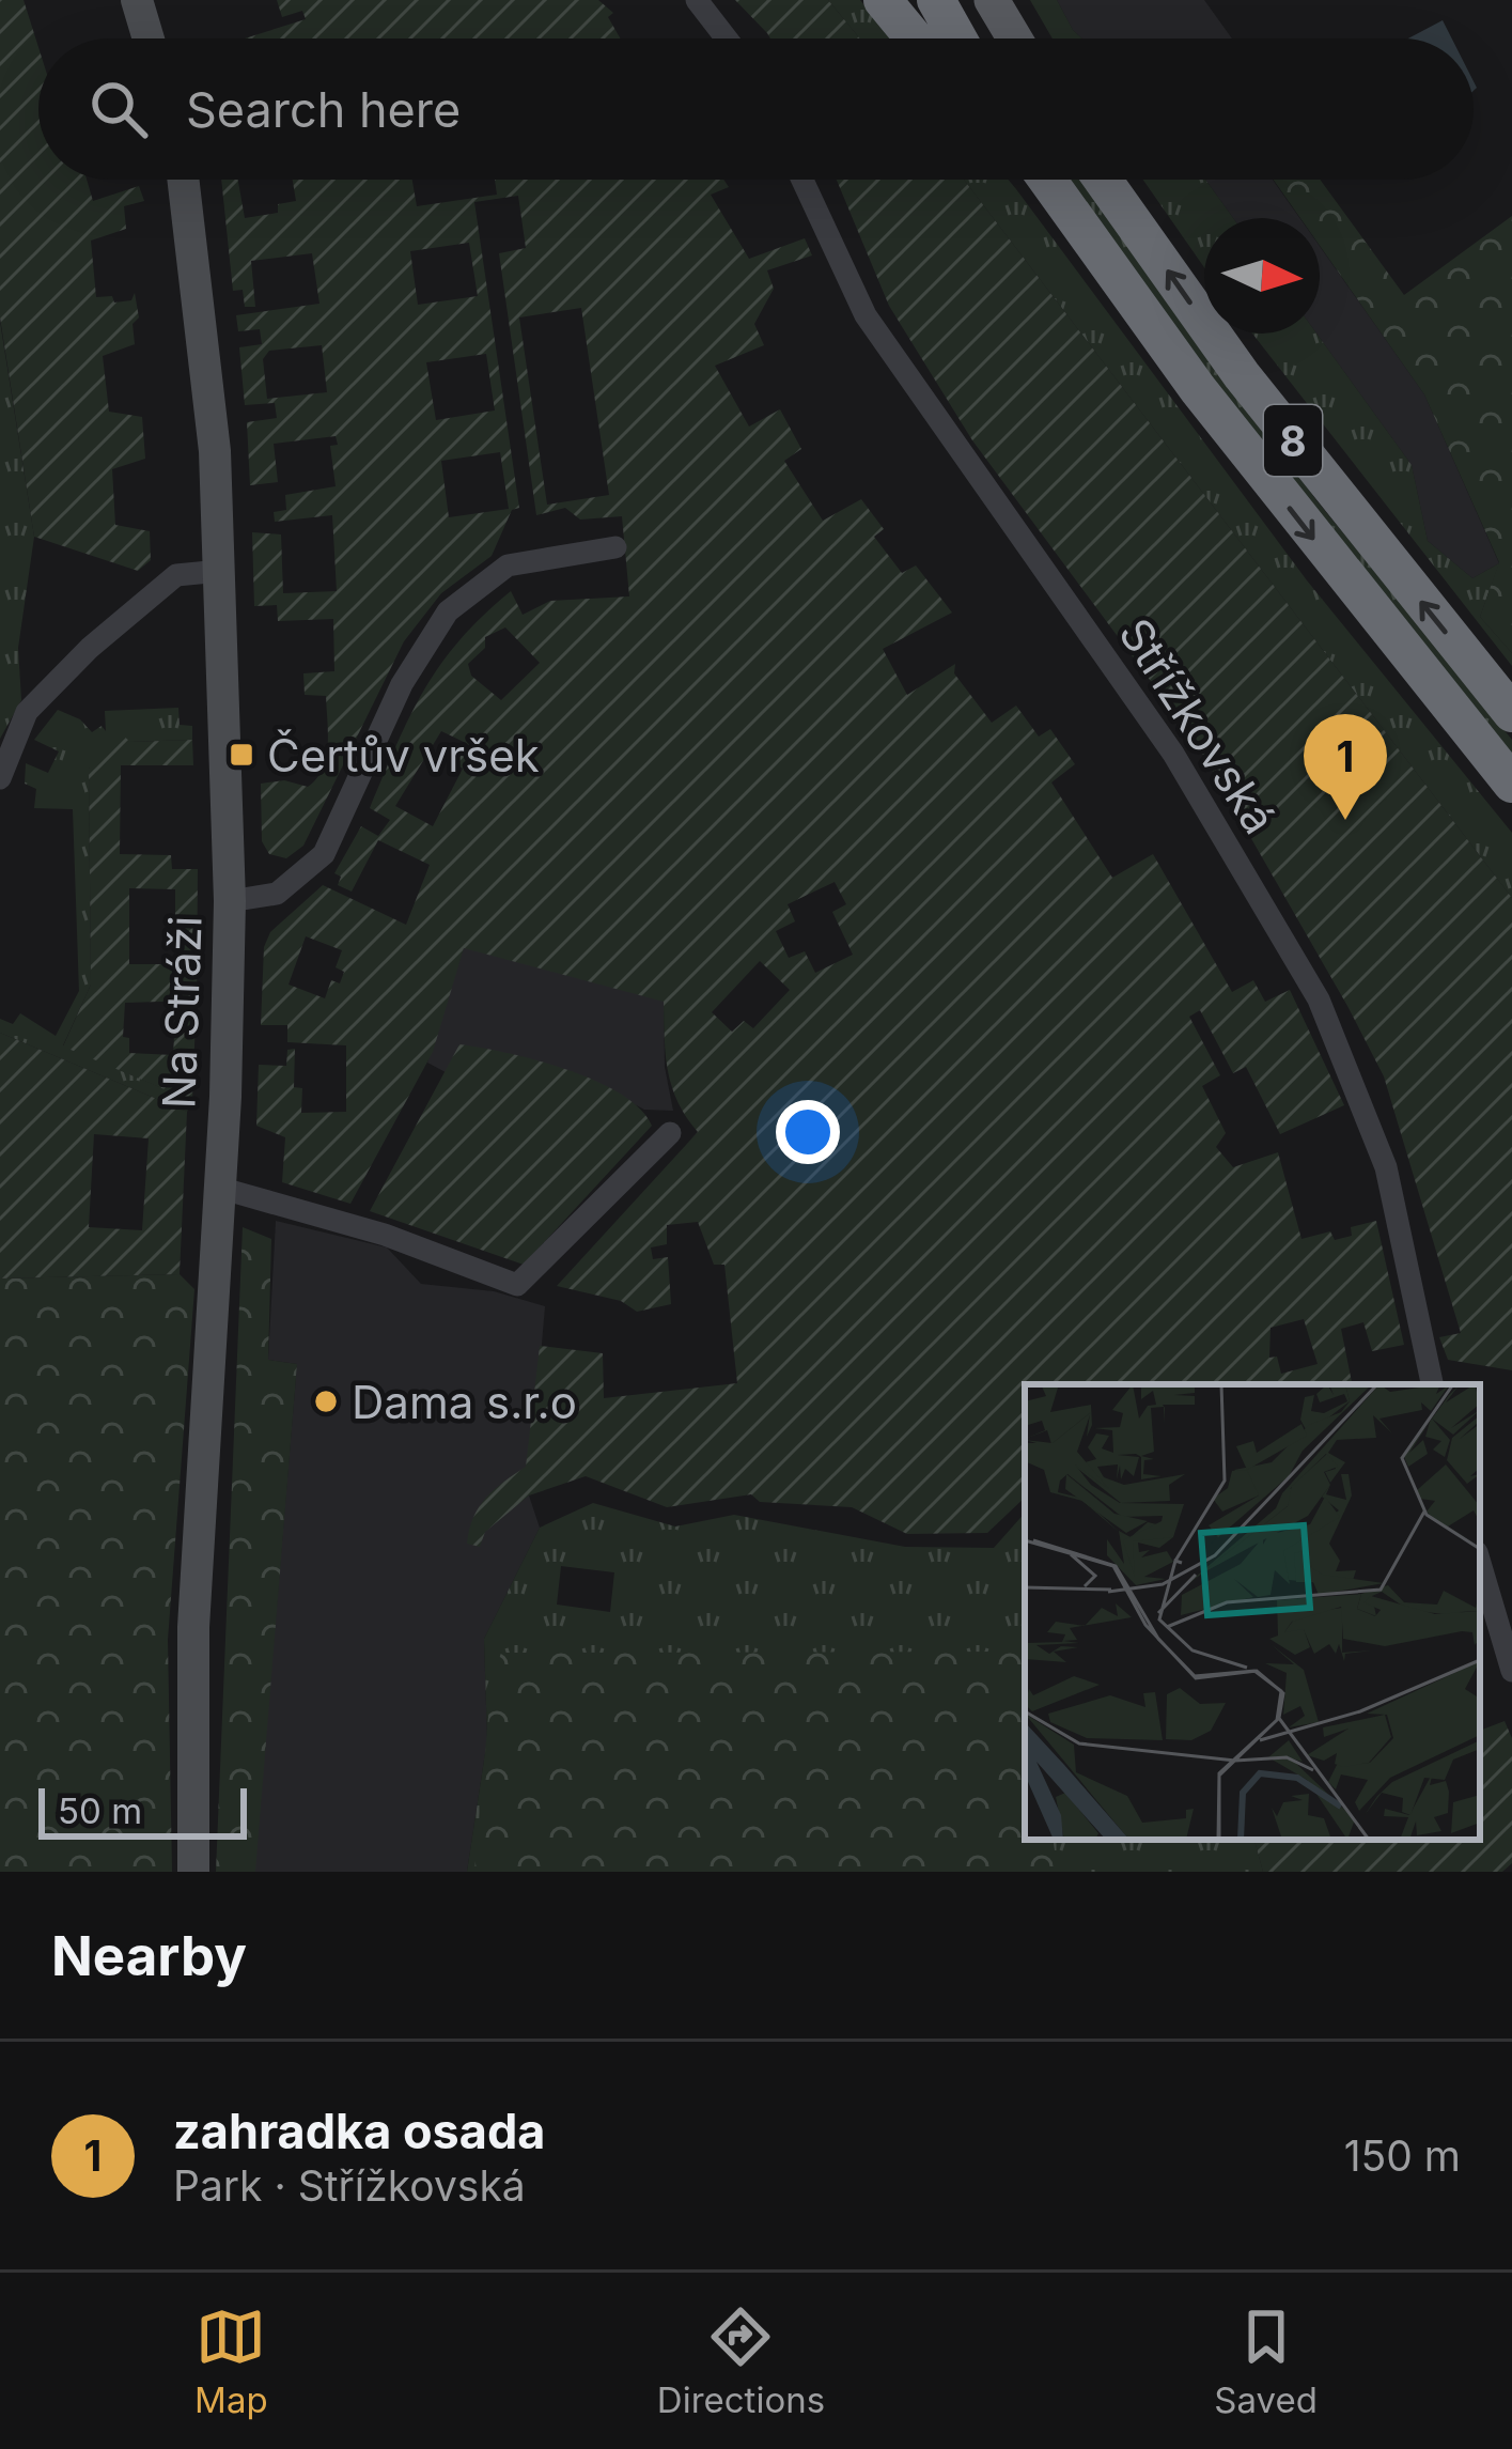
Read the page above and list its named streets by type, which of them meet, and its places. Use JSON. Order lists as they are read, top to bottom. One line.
{"streets":{"highway":["8"],"street":["Střížkovská","Na Stráži"]},"places":{"transit":["Čertův vršek"],"other":["Dama s.r.o"]},"scale_bar":"50 m","north":"right","page":{"search":"Search here","pins":"1","scale":"50 m","heading":"Nearby","list":[{"mark":"1","name":"zahradka osada","note":"Park · Střížkovská","value":"150 m"}],"nav":["Map","Directions","Saved"]}}
